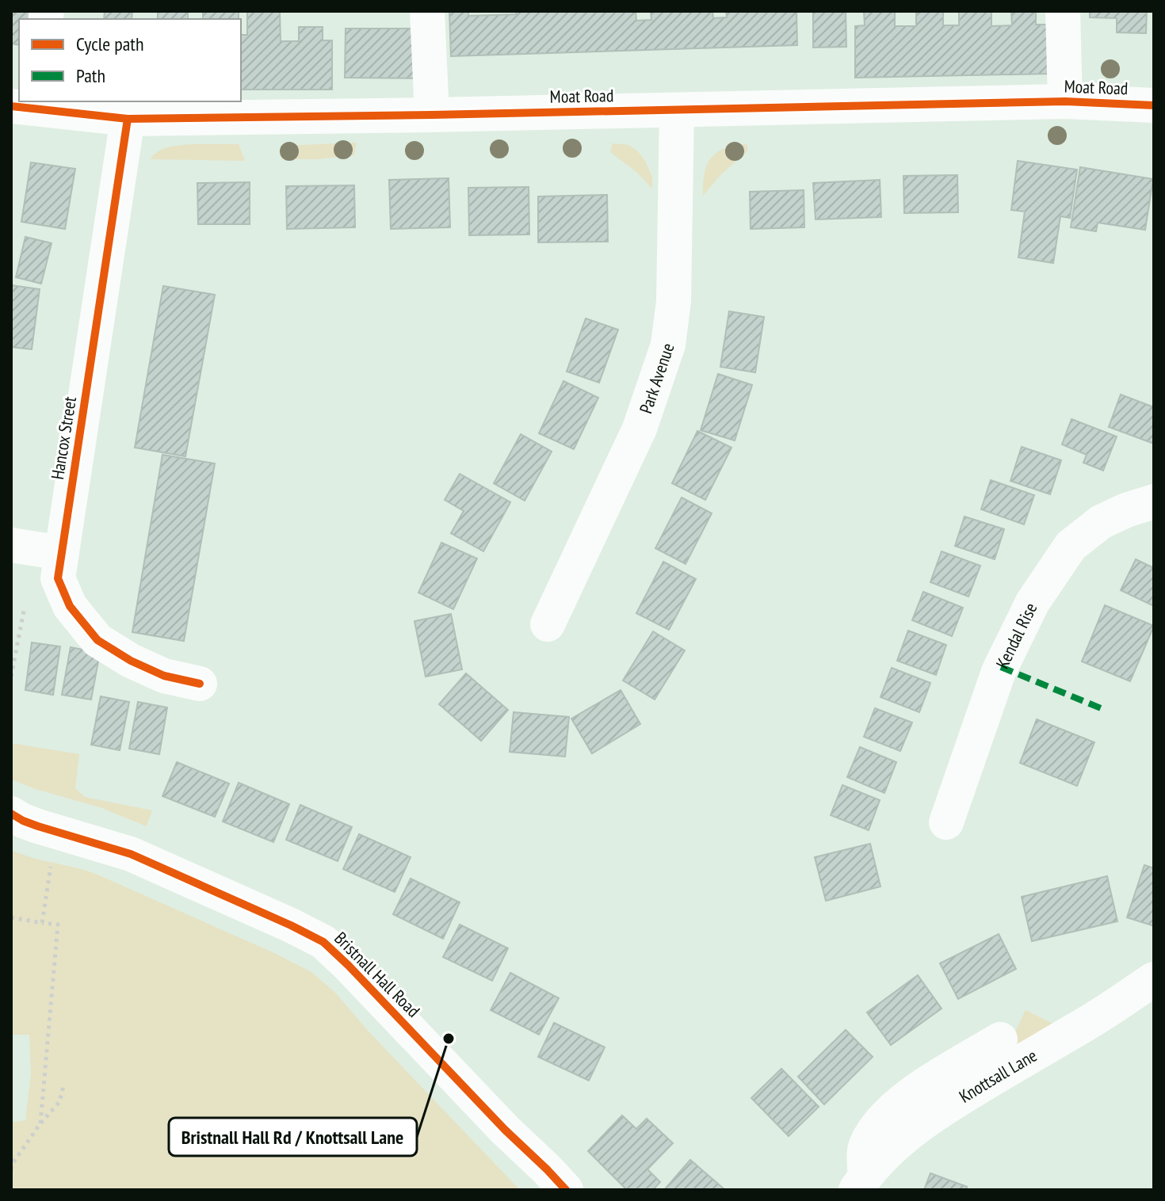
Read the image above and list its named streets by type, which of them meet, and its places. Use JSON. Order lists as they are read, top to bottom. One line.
{"streets":{"street":["Moat Road","Park Avenue","Hancox Street","Kendal Rise","Bristnall Hall Road","Knottsall Lane"]},"crossings":[["Moat Road","Park Avenue"],["Moat Road","Hancox Street"]],"places":["Bristnall Hall Rd / Knottsall Lane"],"legend":["Cycle path","Path"]}
